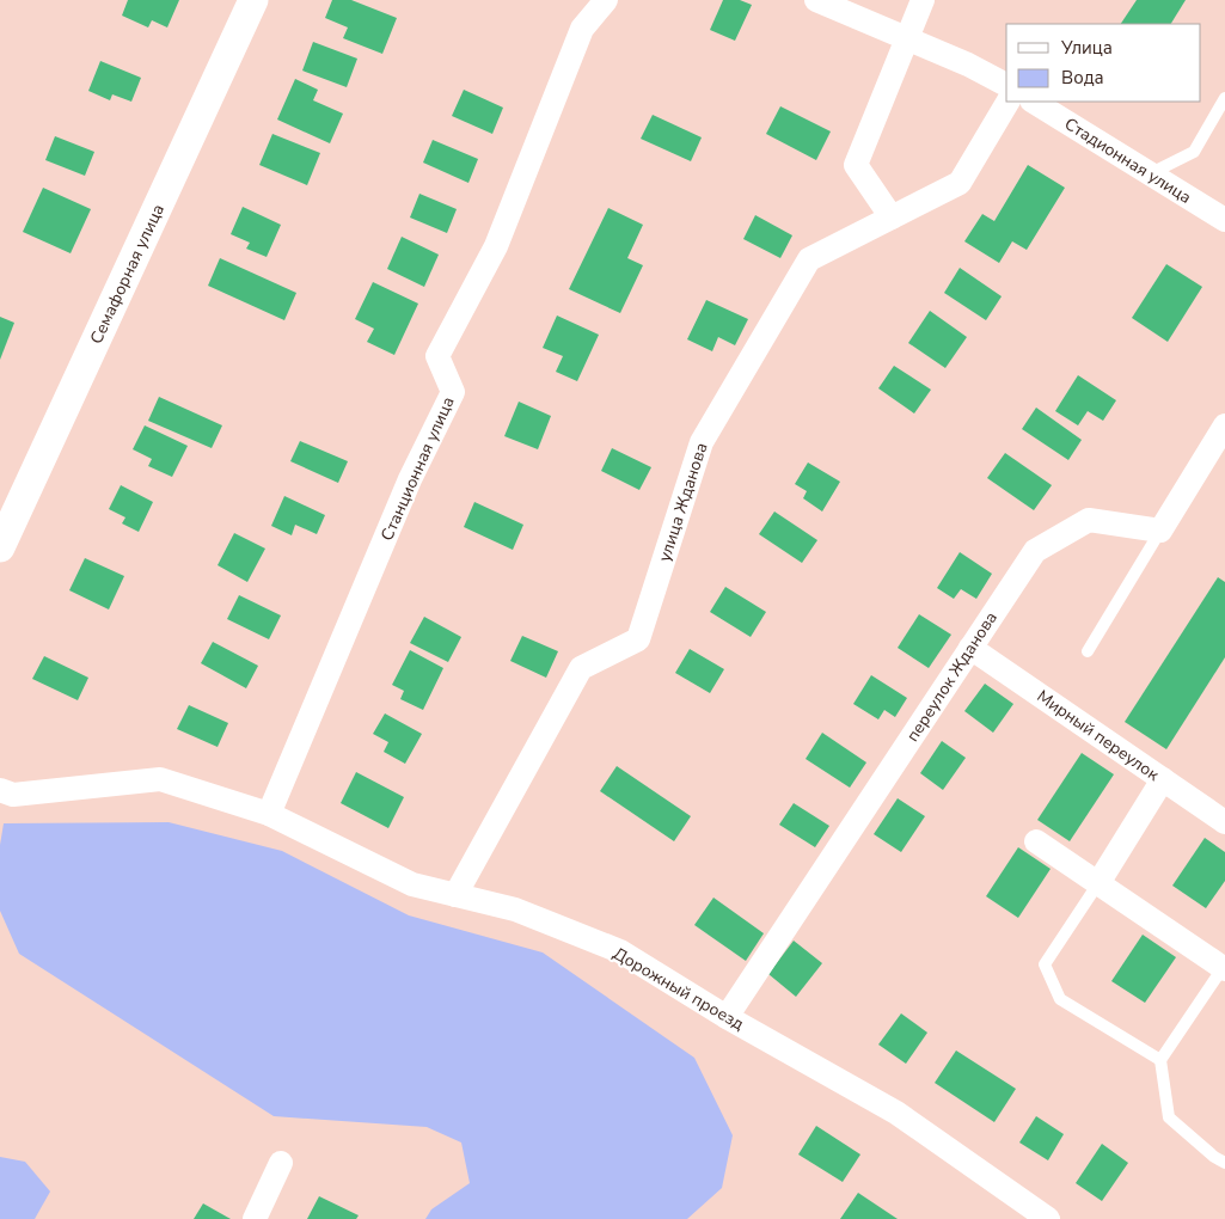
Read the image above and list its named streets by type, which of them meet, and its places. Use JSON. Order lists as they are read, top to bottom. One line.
{"streets":{"street":["Стадионная улица","Семафорная улица","Станционная улица","улица Жданова","переулок Жданова","Мирный переулок","Дорожный проезд"]},"crossings":[["Станционная улица","Дорожный проезд"],["улица Жданова","Дорожный проезд"],["переулок Жданова","Мирный переулок"],["переулок Жданова","Дорожный проезд"]],"legend":["Улица","Вода"]}
